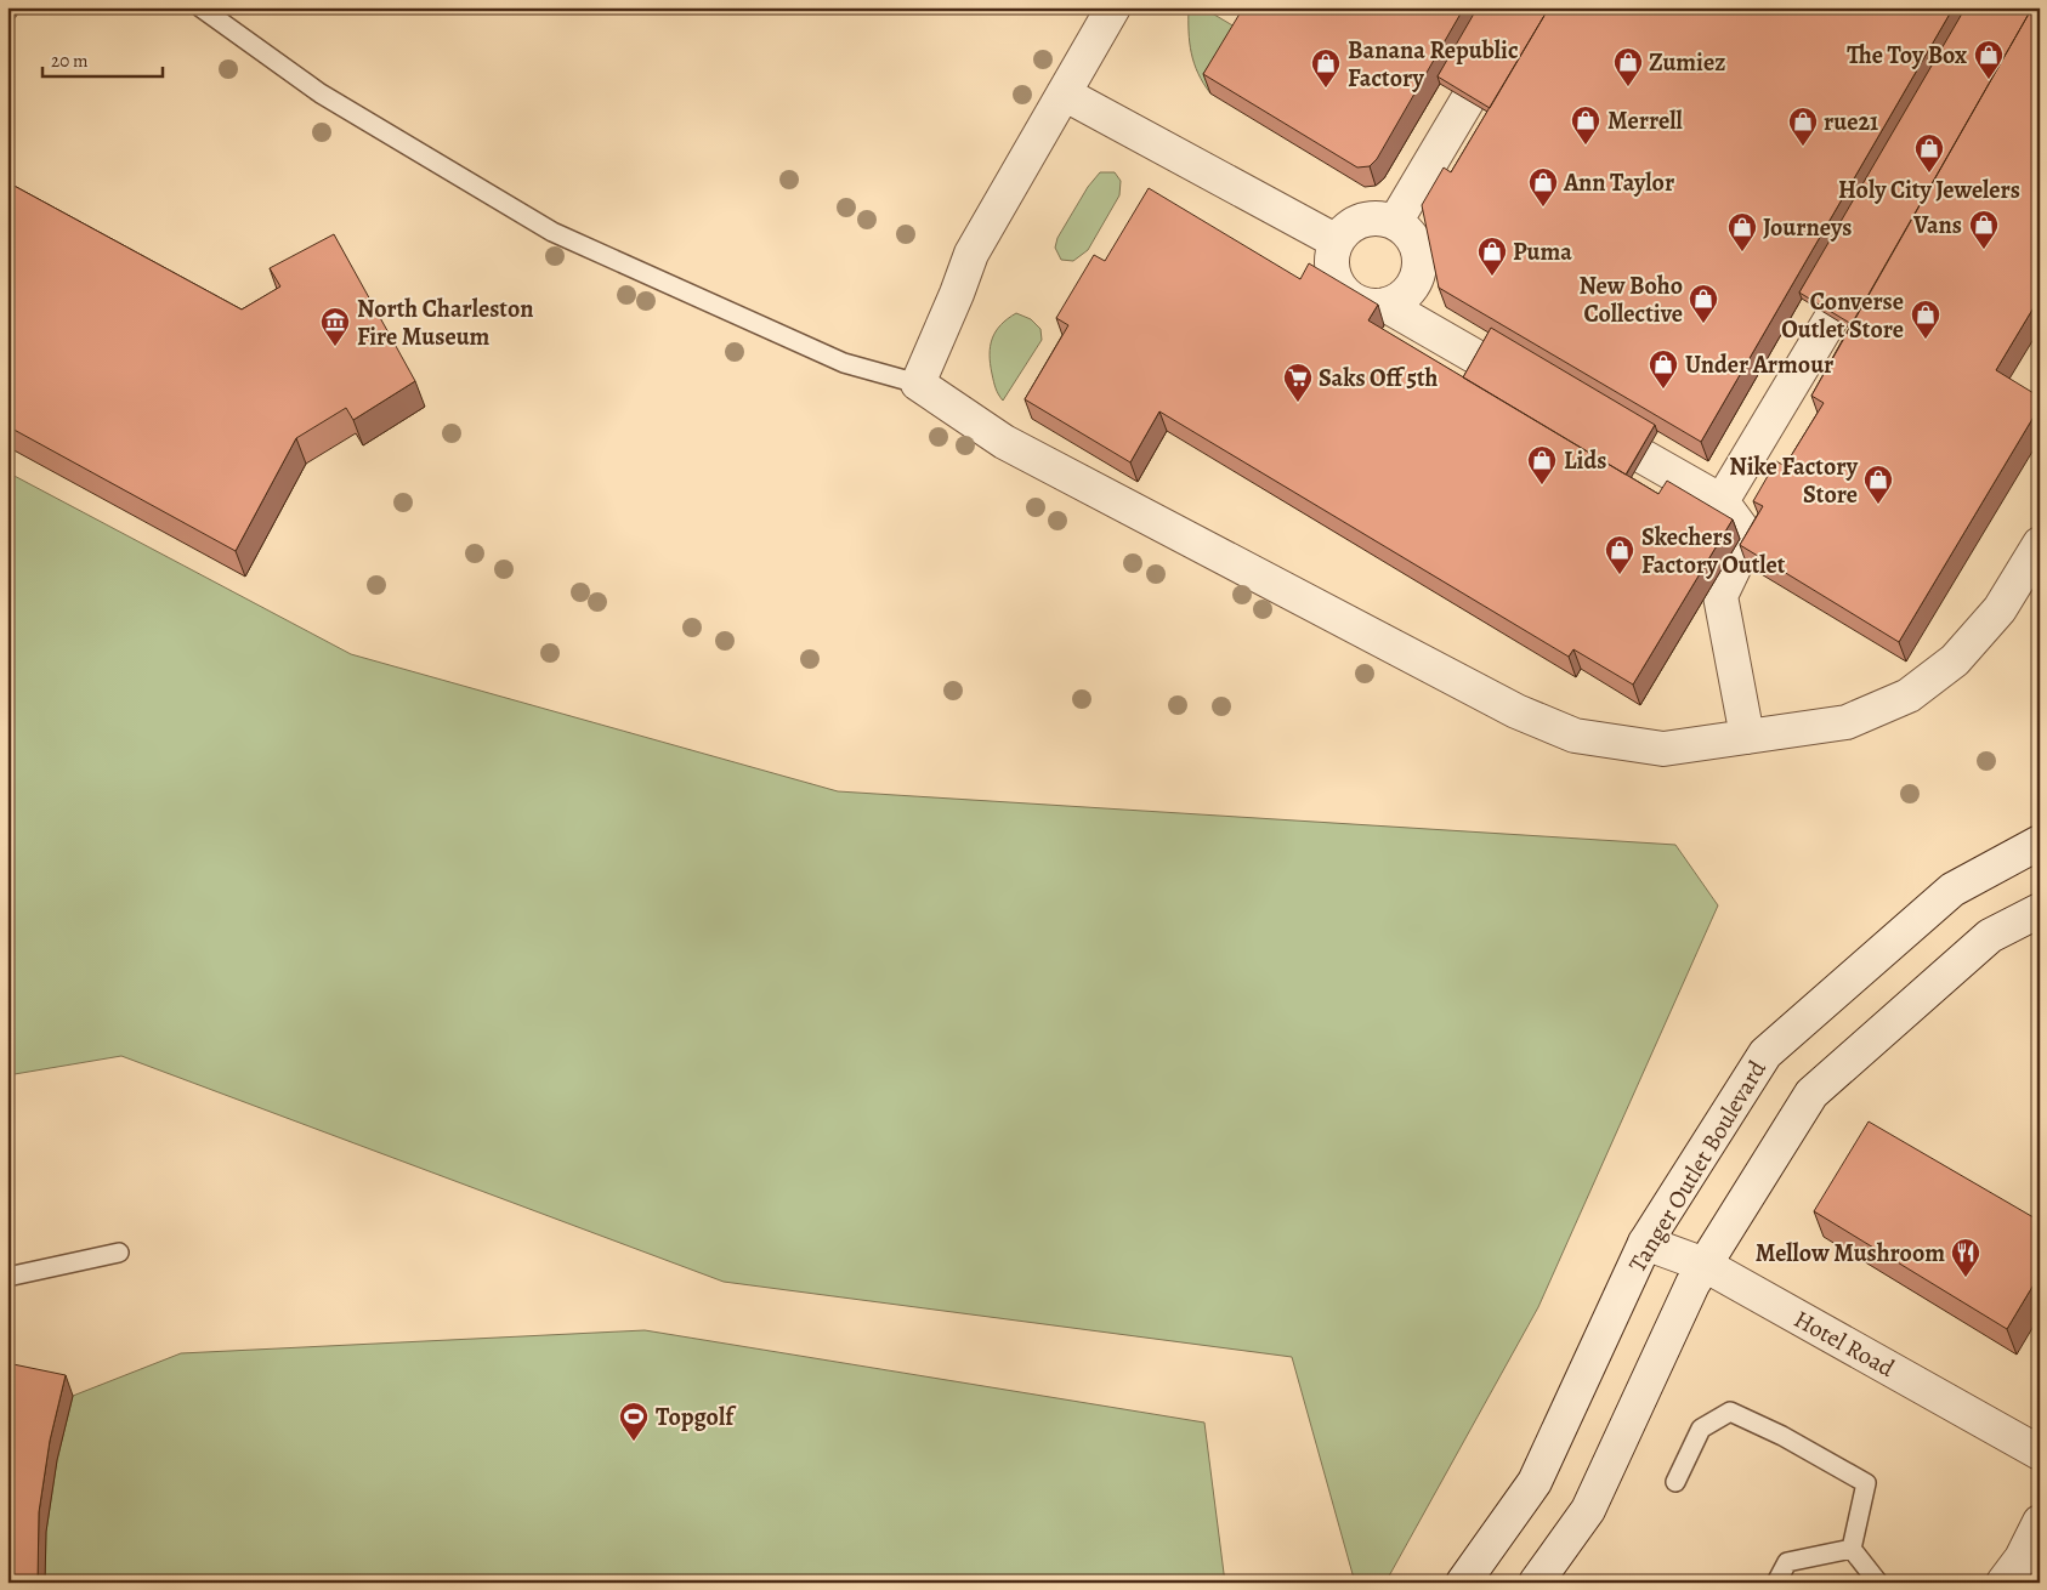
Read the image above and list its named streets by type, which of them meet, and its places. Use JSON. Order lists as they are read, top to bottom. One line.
{"streets":{"street":["Tanger Outlet Boulevard","Hotel Road"]},"crossings":[["Tanger Outlet Boulevard","Hotel Road"]],"places":{"shop":["The Toy Box","Zumiez","Banana Republic Factory","Merrell","rue21","Holy City Jewelers","Ann Taylor","Vans","Journeys","Puma","New Boho Collective","Converse Outlet Store","Under Armour","Lids","Nike Factory Store","Skechers Factory Outlet"],"museum":["North Charleston Fire Museum"],"supermarket":["Saks Off 5th"],"restaurant":["Mellow Mushroom"],"sports":["Topgolf"]},"scale_bar":"20 m"}
